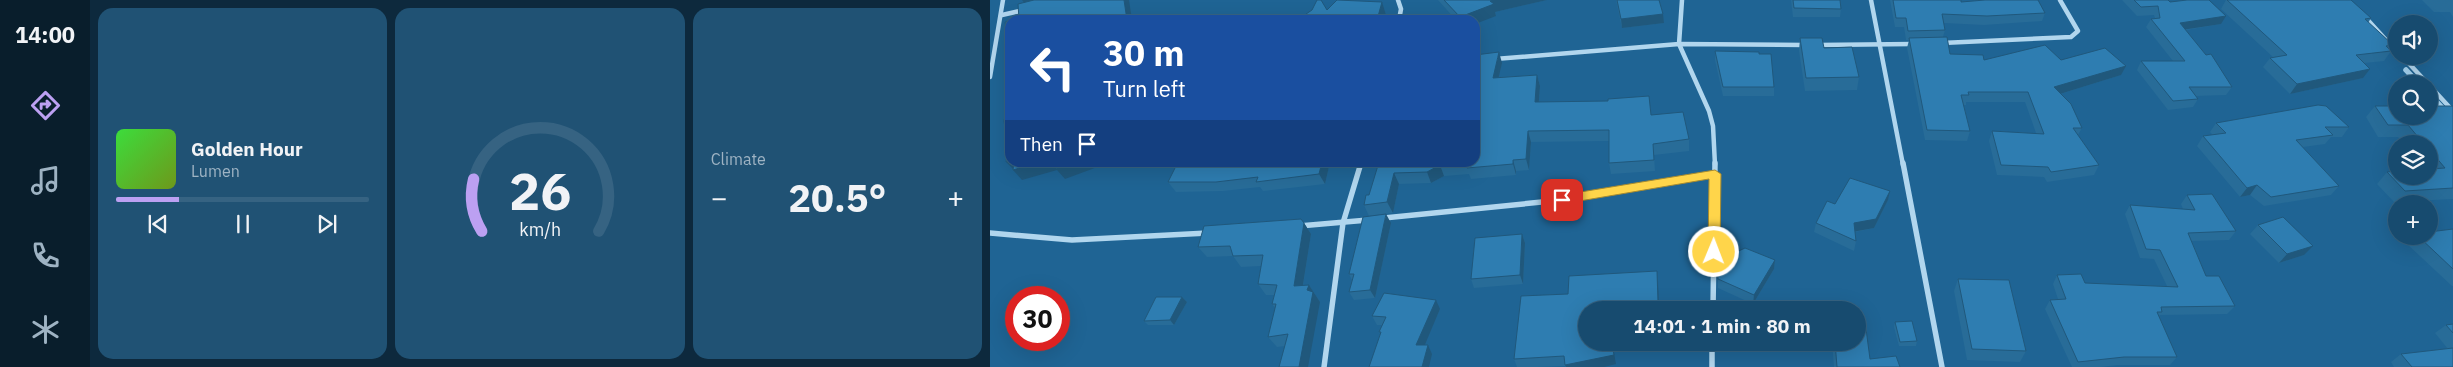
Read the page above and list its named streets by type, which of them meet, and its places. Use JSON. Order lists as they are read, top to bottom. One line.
{"page":{"tabs":"14:00","tile":"Climate","map_buttons":"+","turn":["30 m","Turn left"],"then":"Then","song":["Golden Hour","Lumen"],"heat":["−","20.5°","+"],"limit":"30","trip":"14:01 · 1 min · 80 m","gauge":["26","km/h"]}}
